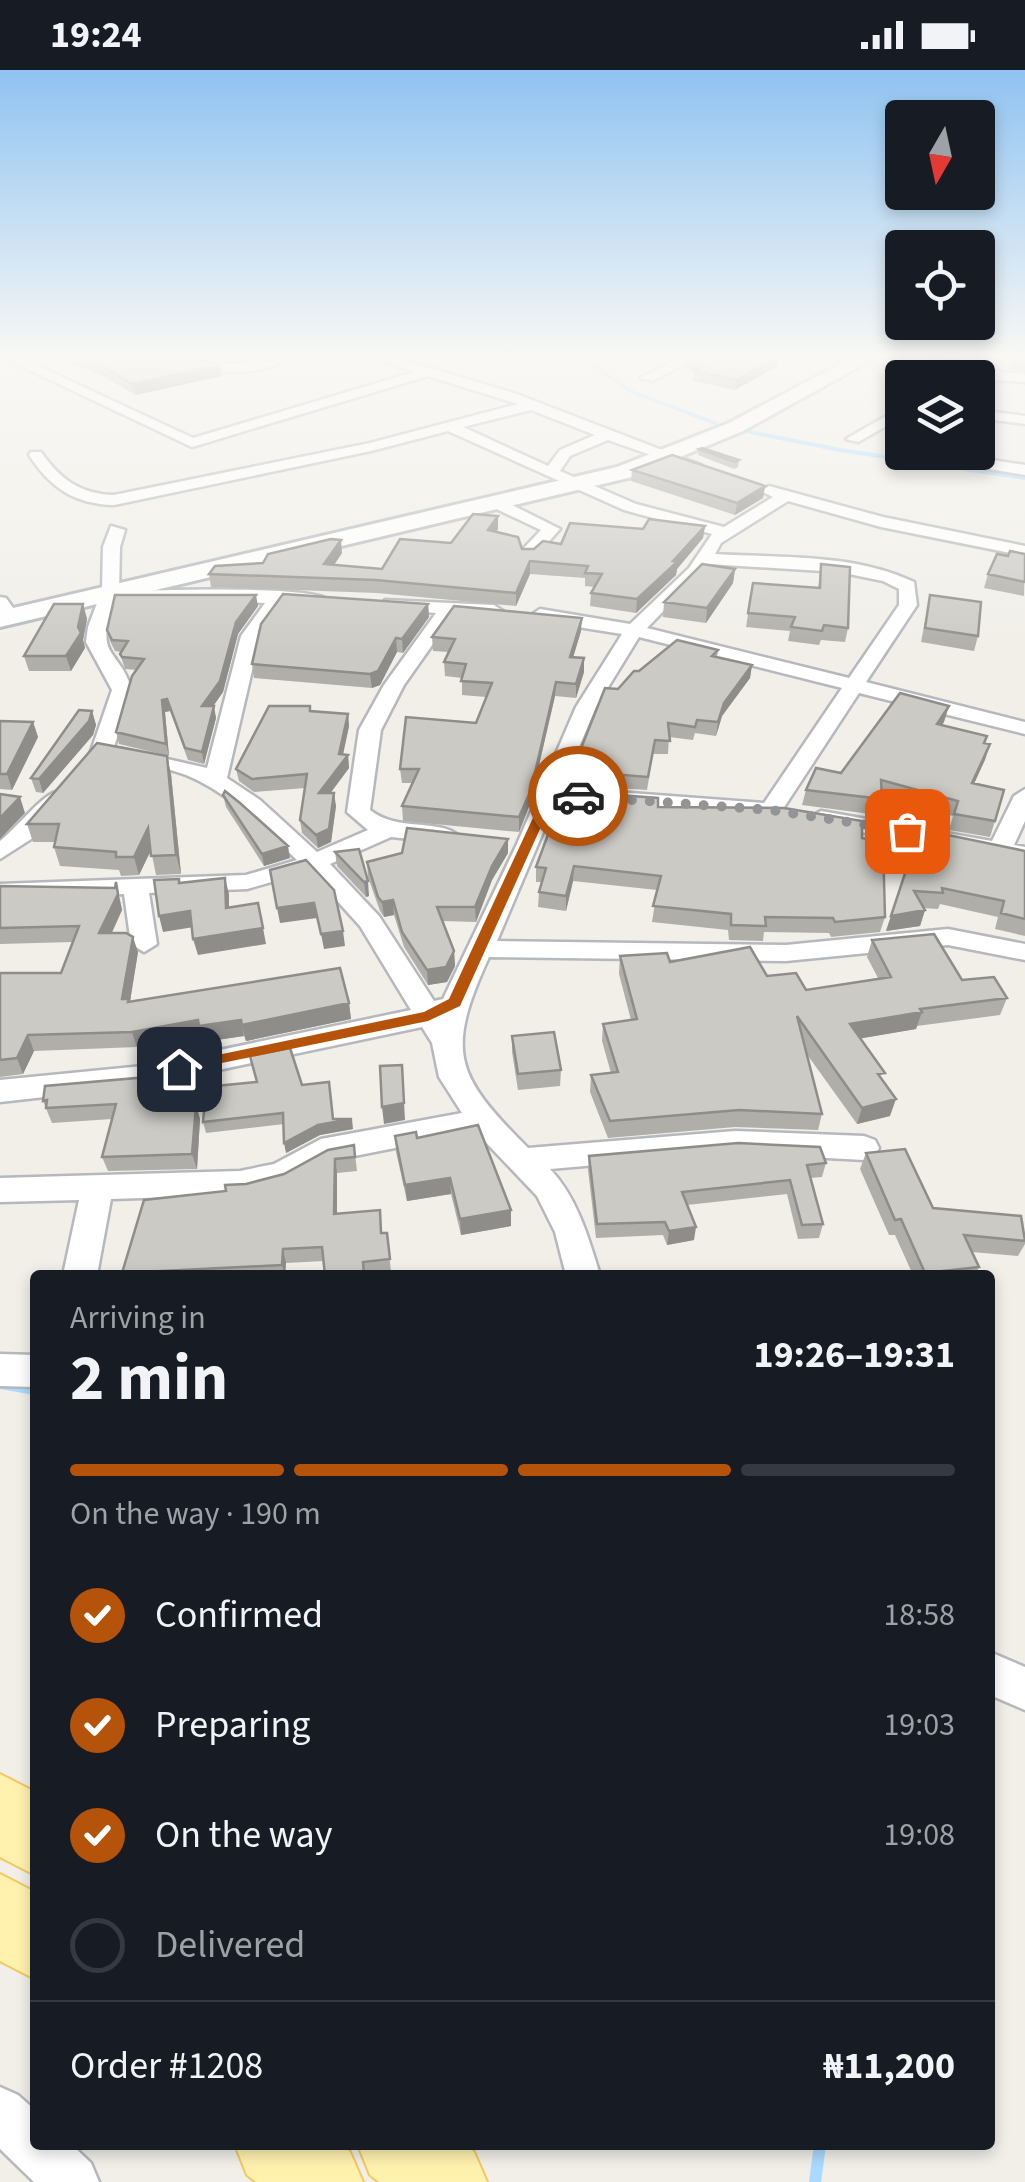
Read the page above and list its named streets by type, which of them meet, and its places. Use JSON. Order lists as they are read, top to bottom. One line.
{"north":"bottom","page":{"status":"19:24","heading":["2 min","Arriving in","19:26–19:31"],"panel":["Order #1208","₦11,200"],"bar":"On the way · 190 m","list":[["Confirmed","18:58"],["Preparing","19:03"],["On the way","19:08"],"Delivered"]}}
